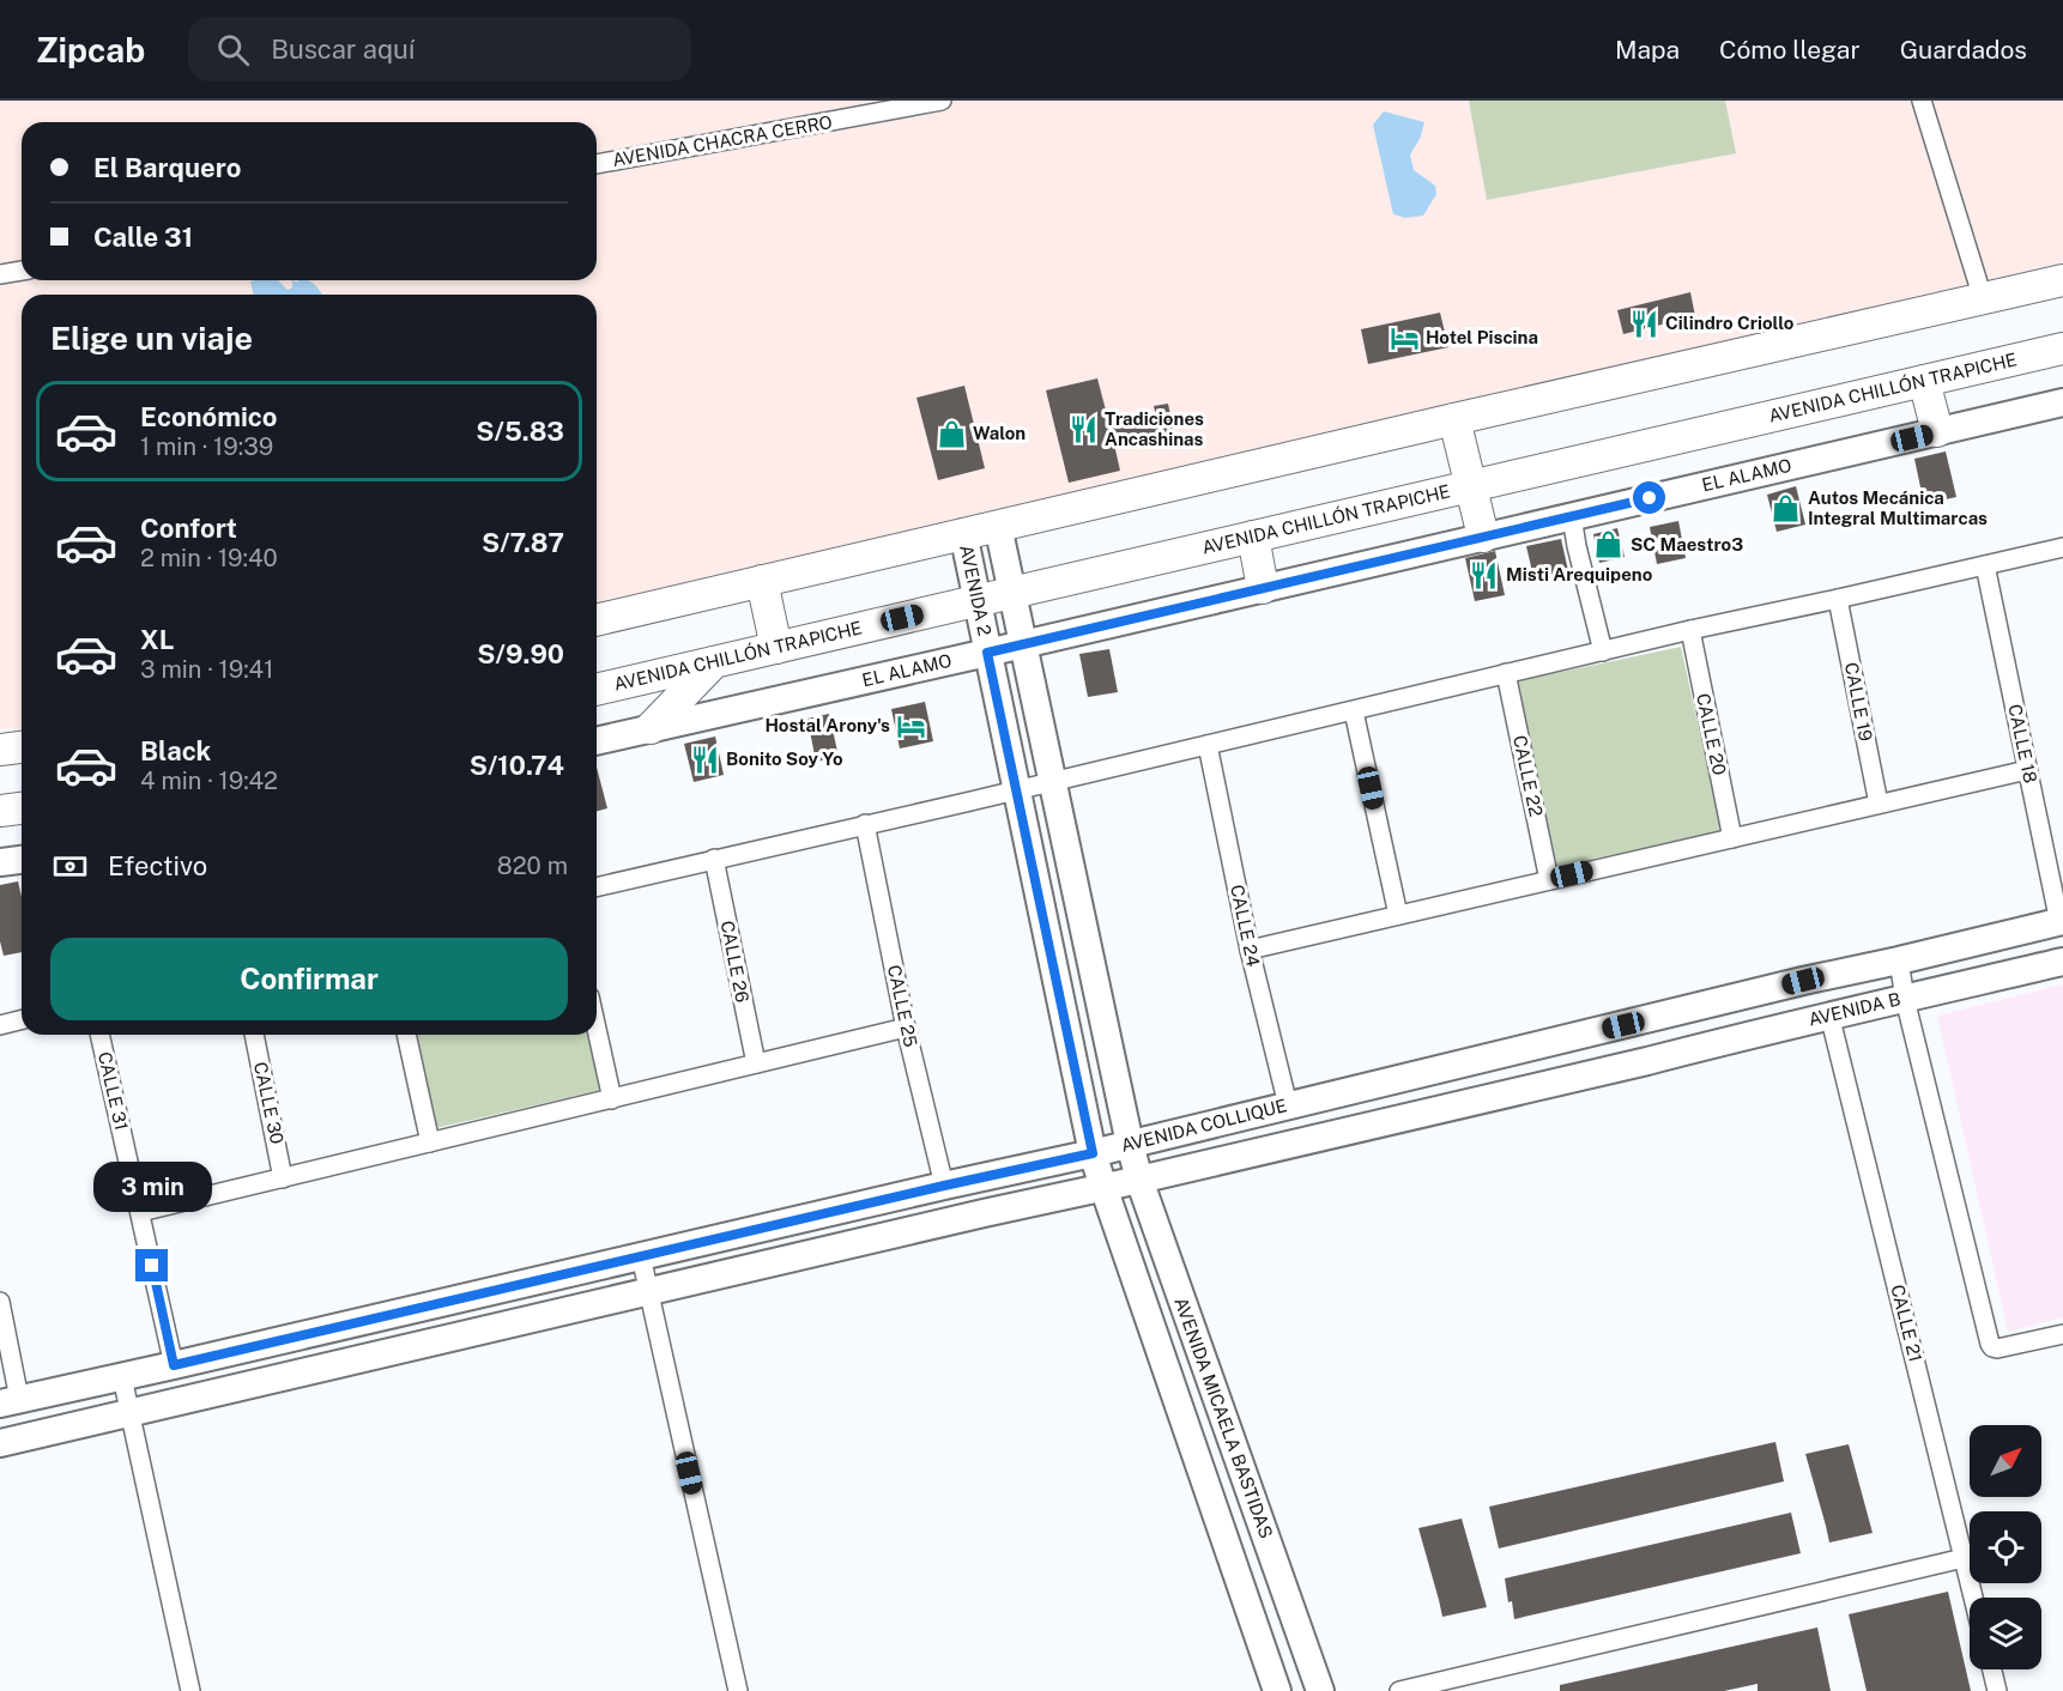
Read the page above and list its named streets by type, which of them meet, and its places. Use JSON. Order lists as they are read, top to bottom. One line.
{"streets":{"main road":["AVENIDA CHILLÓN TRAPICHE"],"street":["AVENIDA CHACRA CERRO","EL ALAMO","AVENIDA 2","CALLE 19","CALLE 20","CALLE 18","CALLE 22","CALLE 24","CALLE 26","CALLE 25","AVENIDA B","CALLE 31","CALLE 30","AVENIDA COLLIQUE","CALLE 21","AVENIDA MICAELA BASTIDAS"]},"crossings":[["AVENIDA CHILLÓN TRAPICHE","AVENIDA 2"],["EL ALAMO","AVENIDA 2"],["AVENIDA 2","AVENIDA COLLIQUE"],["AVENIDA 2","AVENIDA MICAELA BASTIDAS"],["CALLE 18","AVENIDA B"],["CALLE 24","AVENIDA COLLIQUE"],["CALLE 25","AVENIDA COLLIQUE"],["AVENIDA B","AVENIDA COLLIQUE"],["AVENIDA B","CALLE 21"],["AVENIDA B","AVENIDA MICAELA BASTIDAS"],["CALLE 31","AVENIDA COLLIQUE"],["AVENIDA COLLIQUE","AVENIDA MICAELA BASTIDAS"]],"places":{"restaurant":["Cilindro Criollo","Tradiciones Ancashinas","Misti Arequipeno","Bonito Soy Yo"],"hotel":["Hotel Piscina","Hostal Arony's"],"shop":["Walon","Autos Mecánica Integral Multimarcas","SC Maestro3"]},"north":"top right","page":{"header":"Zipcab","search":"Buscar aquí","nav":["Mapa","Cómo llegar","Guardados"],"banner":["El Barquero","Calle 31"],"heading":"Elige un viaje","list":[{"name":"Económico","note":"1 min · 19:39","value":"S/5.83"},{"name":"Confort","note":"2 min · 19:40","value":"S/7.87"},{"name":"XL","note":"3 min · 19:41","value":"S/9.90"},{"name":"Black","note":"4 min · 19:42","value":"S/10.74"}],"pay":["Efectivo","820 m"],"buttons":"Confirmar","bubble":"3 min"}}
